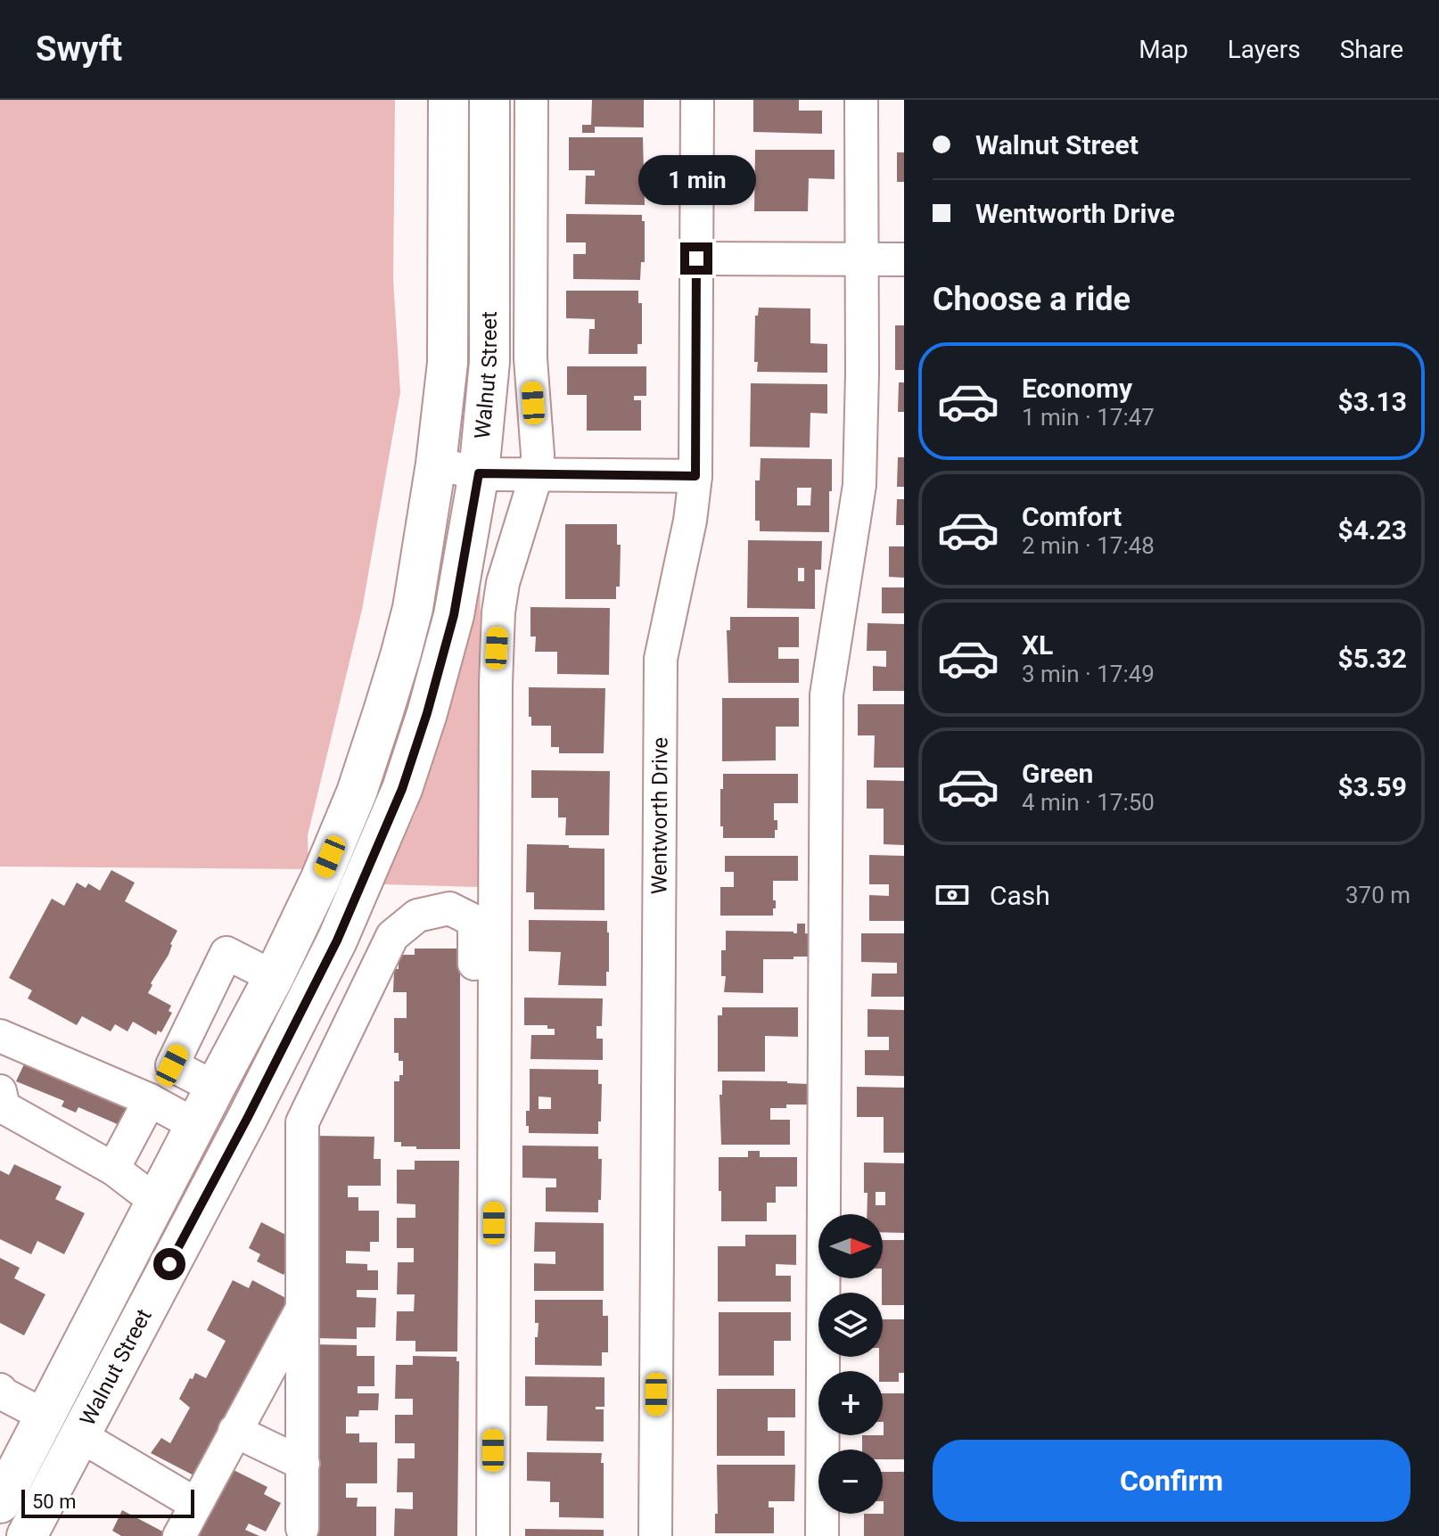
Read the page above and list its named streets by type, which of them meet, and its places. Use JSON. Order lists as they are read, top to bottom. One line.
{"streets":{"main road":["Walnut Street"],"street":["Wentworth Drive"]},"scale_bar":"50 m","north":"right","page":{"header":"Swyft","nav":["Map","Layers","Share"],"banner":["Walnut Street","Wentworth Drive"],"bubble":"1 min","heading":"Choose a ride","list":[{"name":"Economy","note":"1 min · 17:47","value":"$3.13"},{"name":"Comfort","note":"2 min · 17:48","value":"$4.23"},{"name":"XL","note":"3 min · 17:49","value":"$5.32"},{"name":"Green","note":"4 min · 17:50","value":"$3.59"}],"pay":["Cash","370 m"],"map_buttons":["+","−"],"buttons":"Confirm","scale":"50 m"}}
